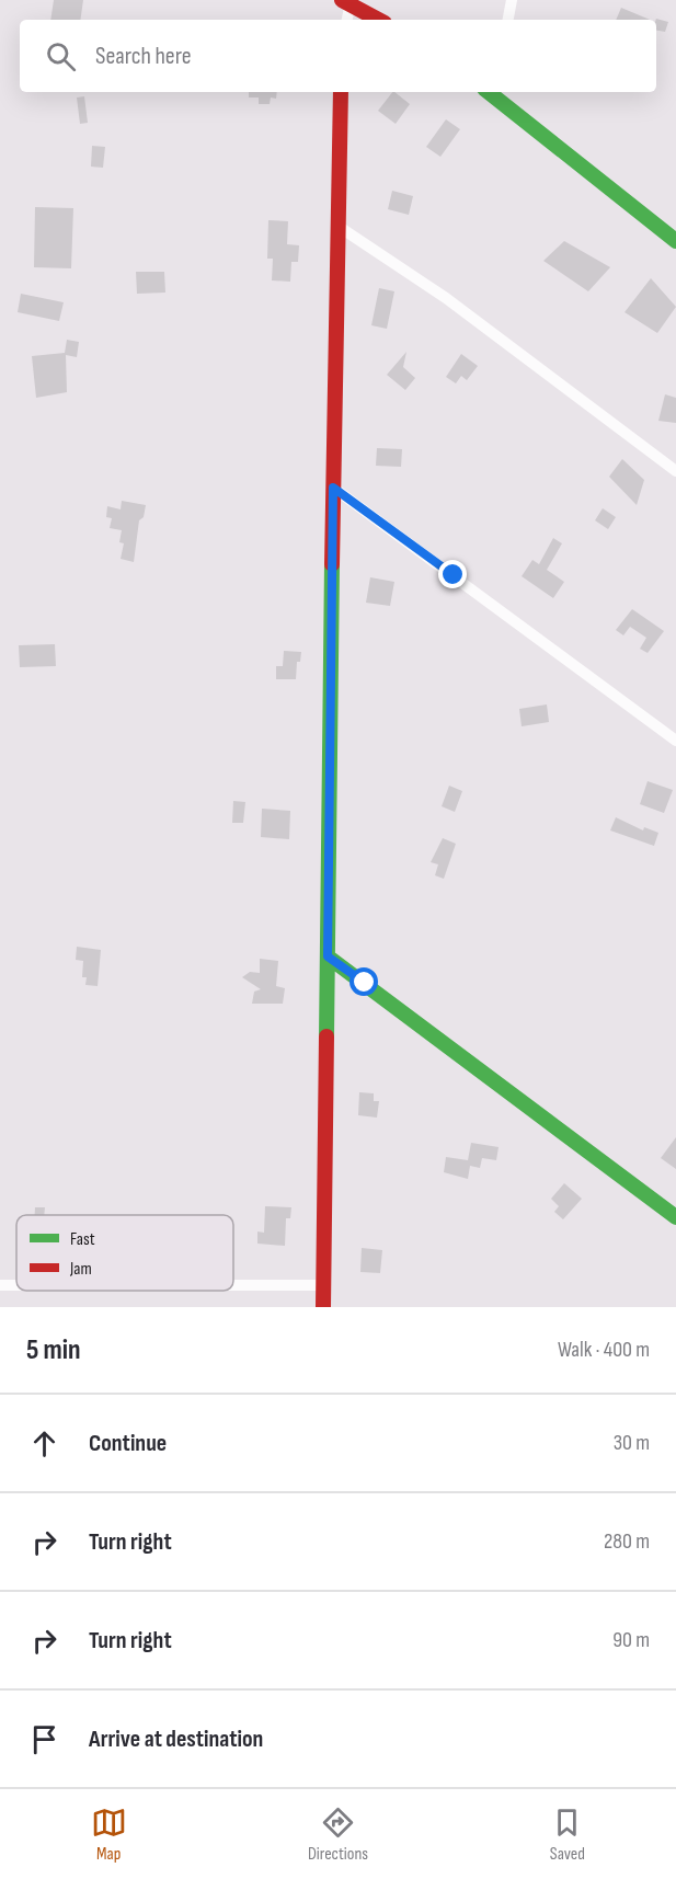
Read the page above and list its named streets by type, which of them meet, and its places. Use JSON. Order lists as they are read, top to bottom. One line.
{"legend":["Fast","Jam"],"page":{"search":"Search here","heading":["5 min","Walk · 400 m"],"list":[["Continue","30 m"],["Turn right","280 m"],["Turn right","90 m"],"Arrive at destination"],"nav":["Map","Directions","Saved"]}}
